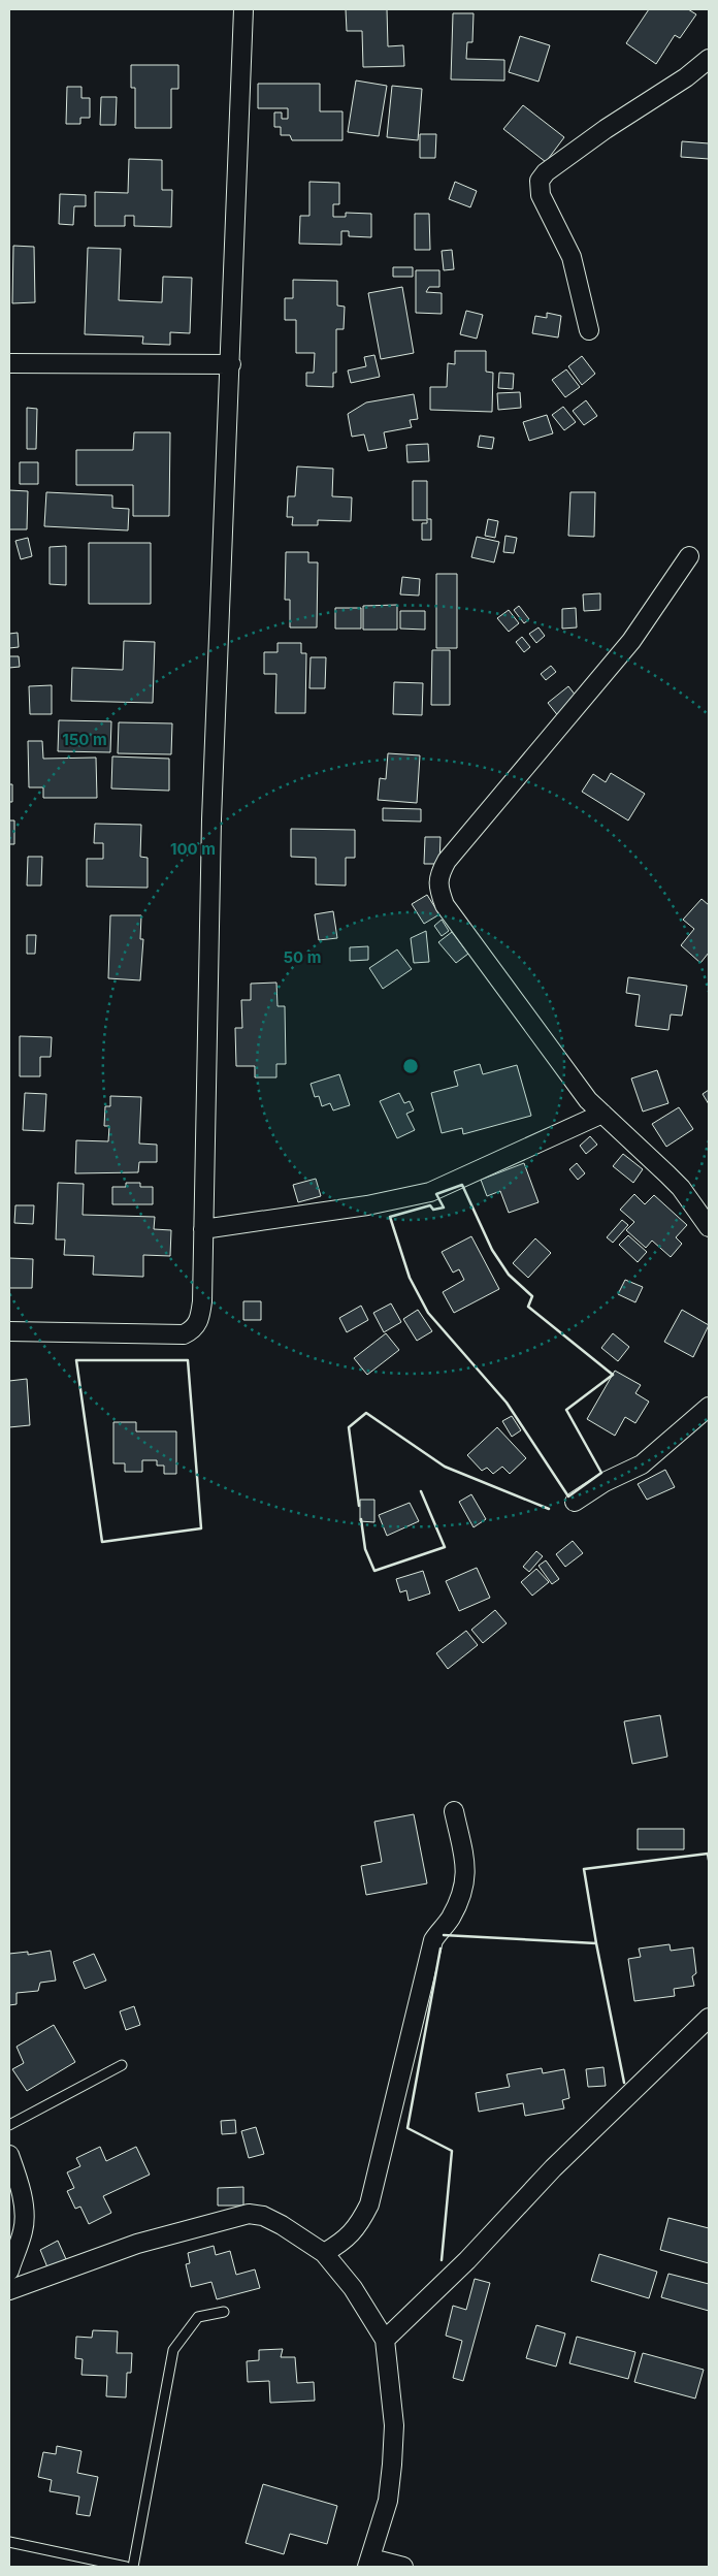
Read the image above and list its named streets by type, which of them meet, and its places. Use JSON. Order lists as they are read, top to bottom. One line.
{"rings":["150 m","100 m","50 m"]}
